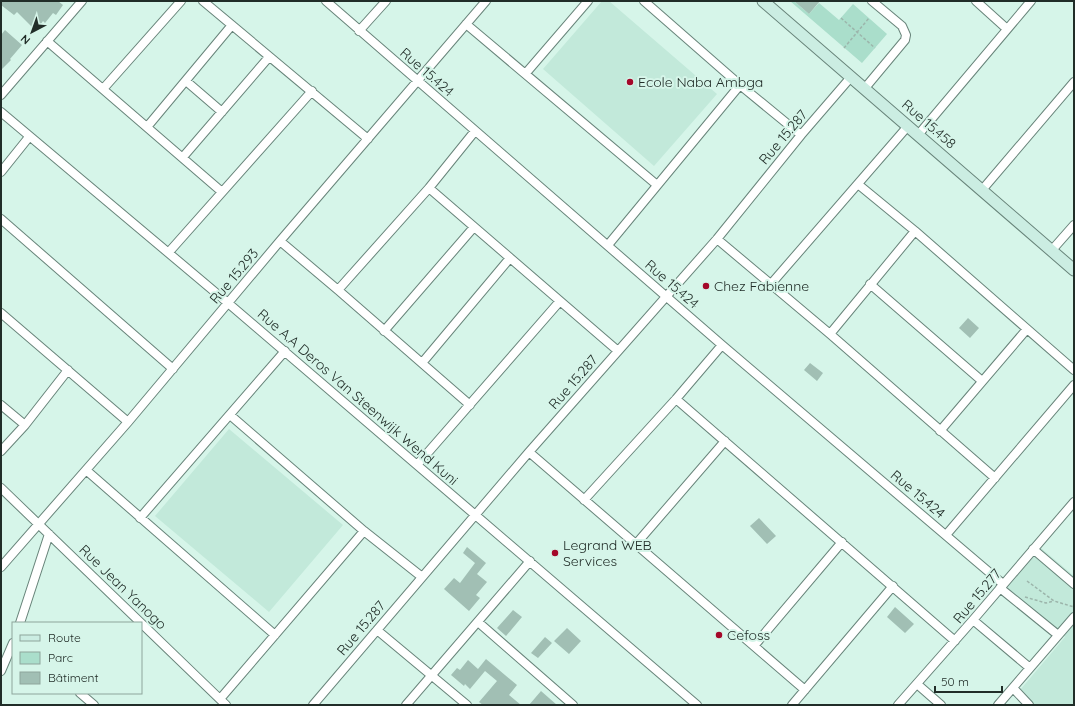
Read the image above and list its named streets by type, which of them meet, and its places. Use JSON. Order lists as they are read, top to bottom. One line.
{"streets":{"main road":["Rue 15.458"],"street":["Rue 15.424","Rue 15.287","Rue 15.293","Rue A.A Deros Van Steenwijk Wend Kuni","Rue Jean Yanogo","Rue 15.277"]},"crossings":[["Rue 15.424","Rue 15.287"],["Rue 15.424","Rue 15.293"],["Rue 15.424","Rue 15.277"],["Rue 15.458","Rue 15.287"],["Rue 15.287","Rue A.A Deros Van Steenwijk Wend Kuni"],["Rue 15.293","Rue A.A Deros Van Steenwijk Wend Kuni"],["Rue 15.293","Rue Jean Yanogo"]],"places":["Ecole Naba Ambga","Chez Fabienne","Legrand WEB Services","Cefoss"],"legend":["Route","Parc","Bâtiment"],"scale_bar":"50 m","north":"bottom left"}
